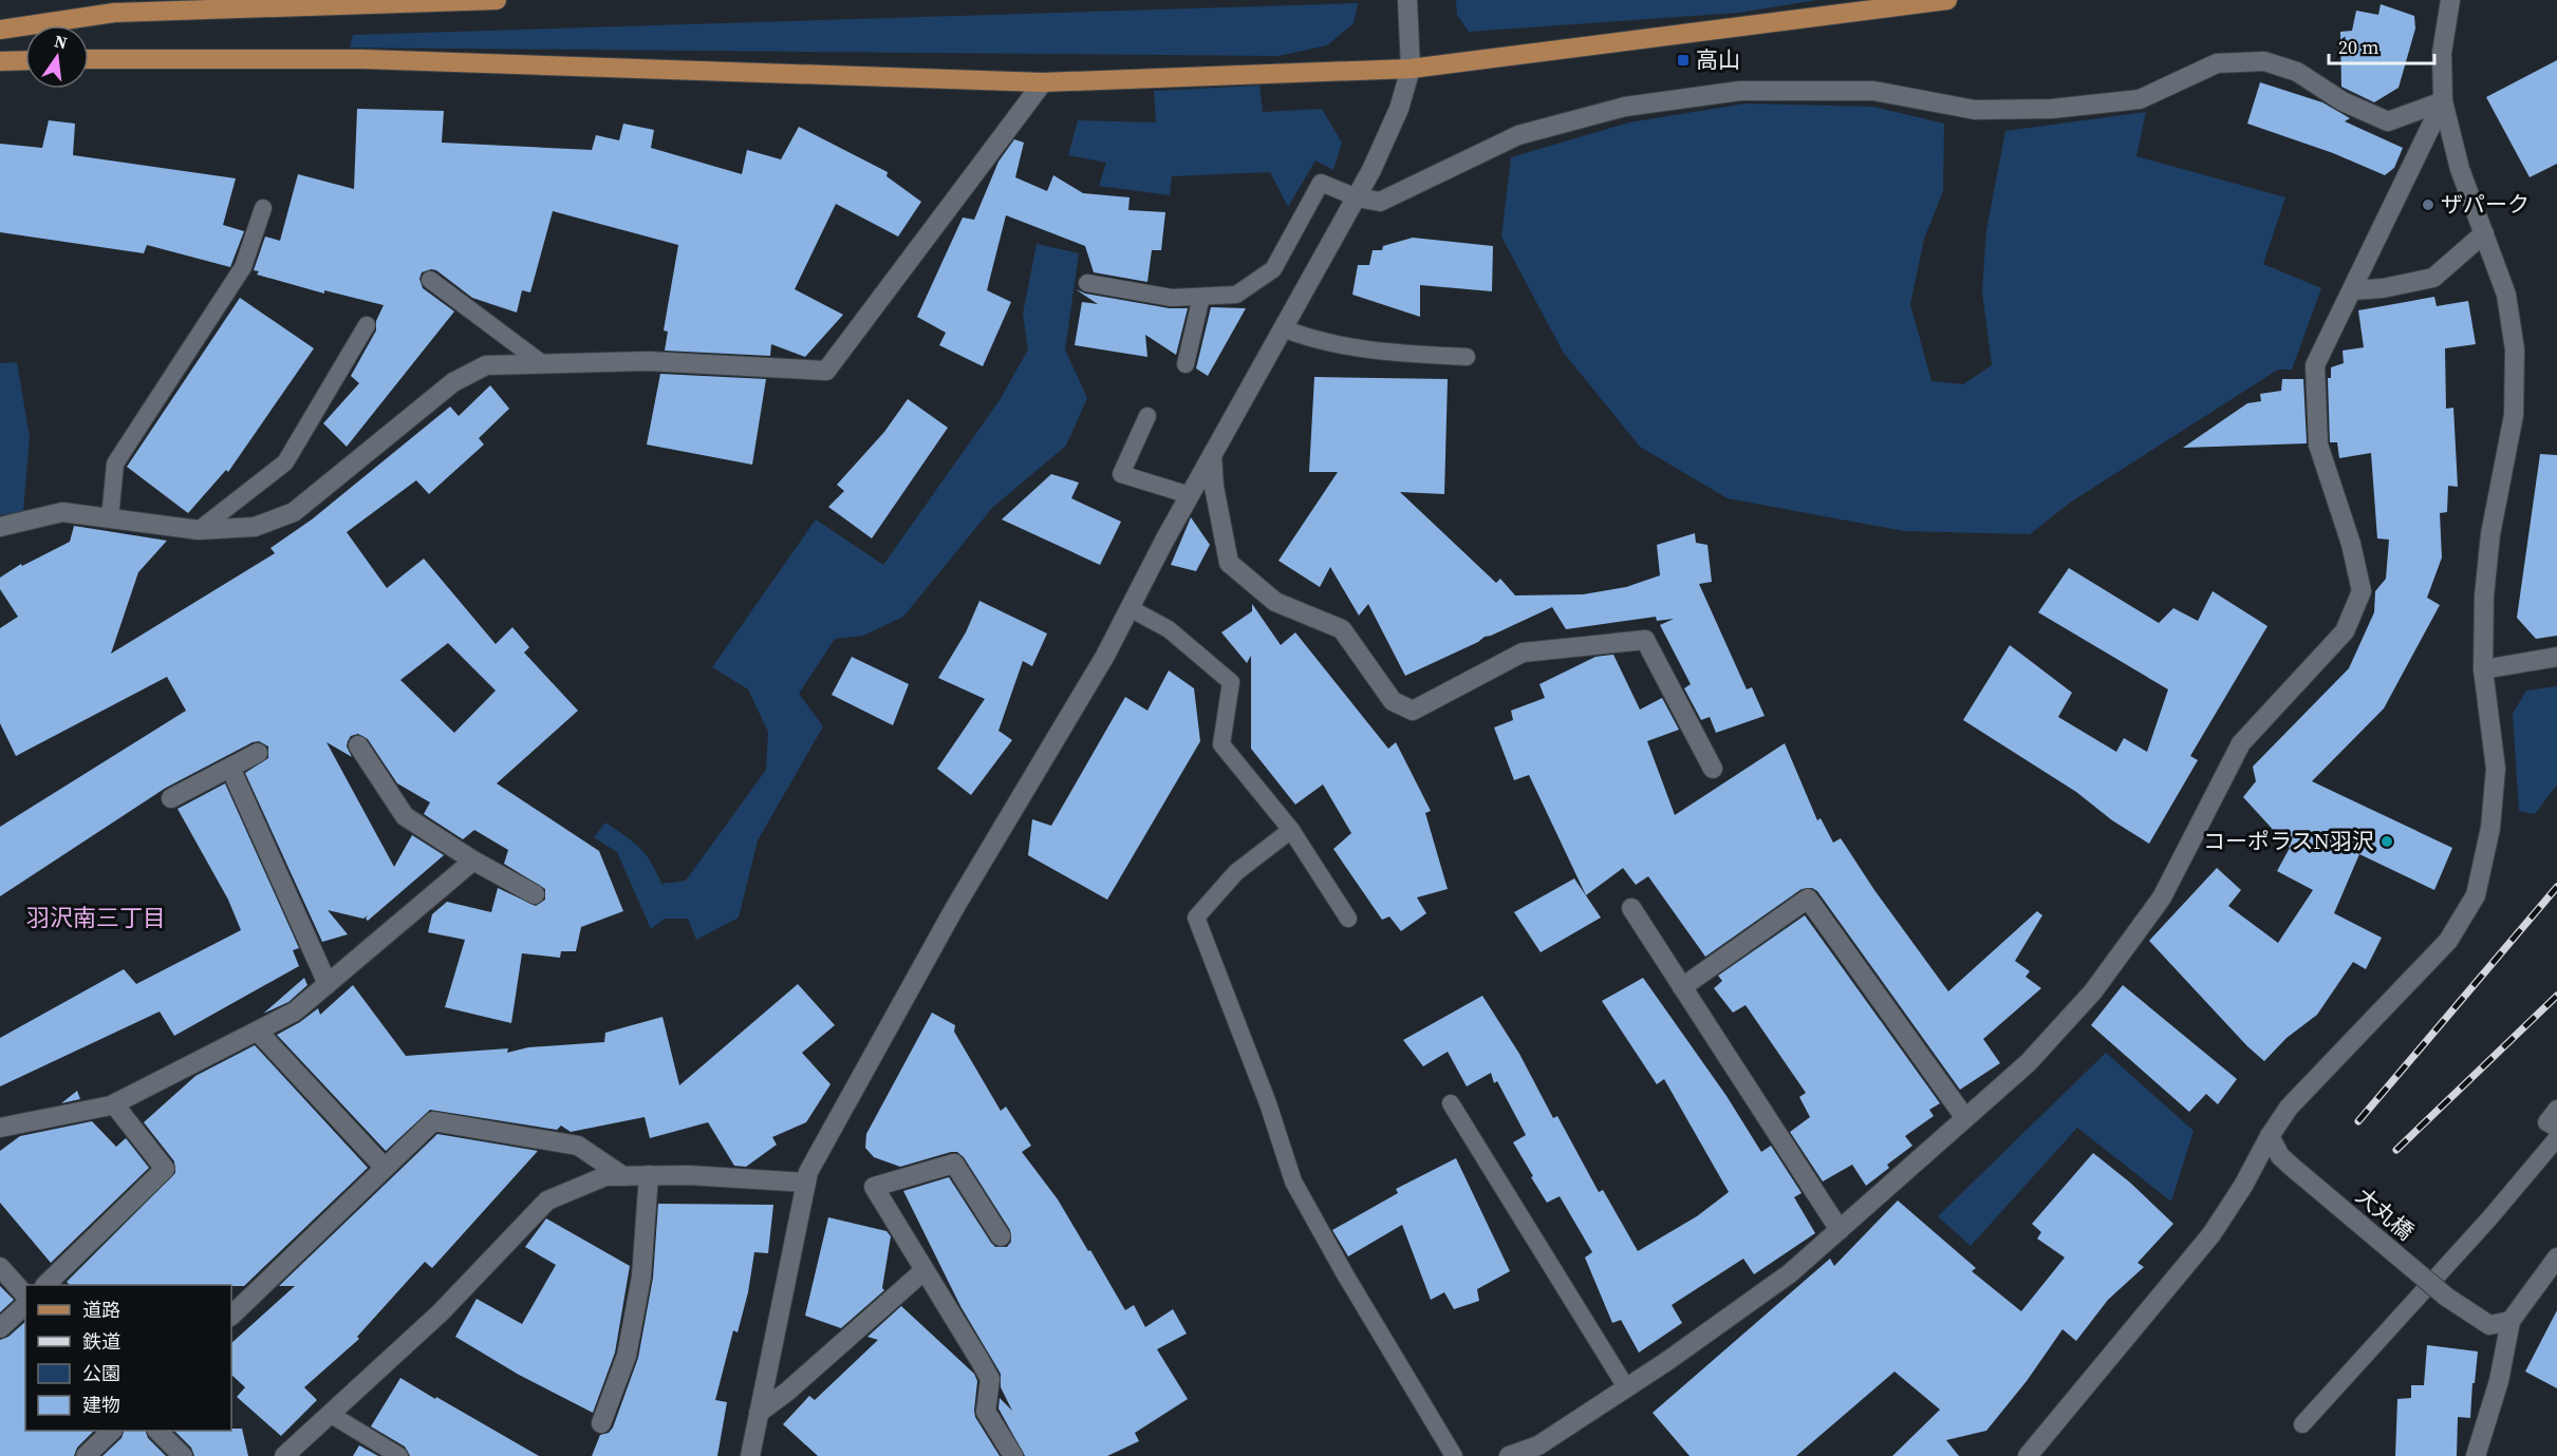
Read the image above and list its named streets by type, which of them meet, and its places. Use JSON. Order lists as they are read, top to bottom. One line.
{"streets":{"street":["大丸橋"]},"districts":["羽沢南三丁目"],"places":{"transit":["高山"],"other":["ザパーク","コーポラスN羽沢"]},"legend":["道路","鉄道","公園","建物"],"scale_bar":"20 m","north":"top"}
